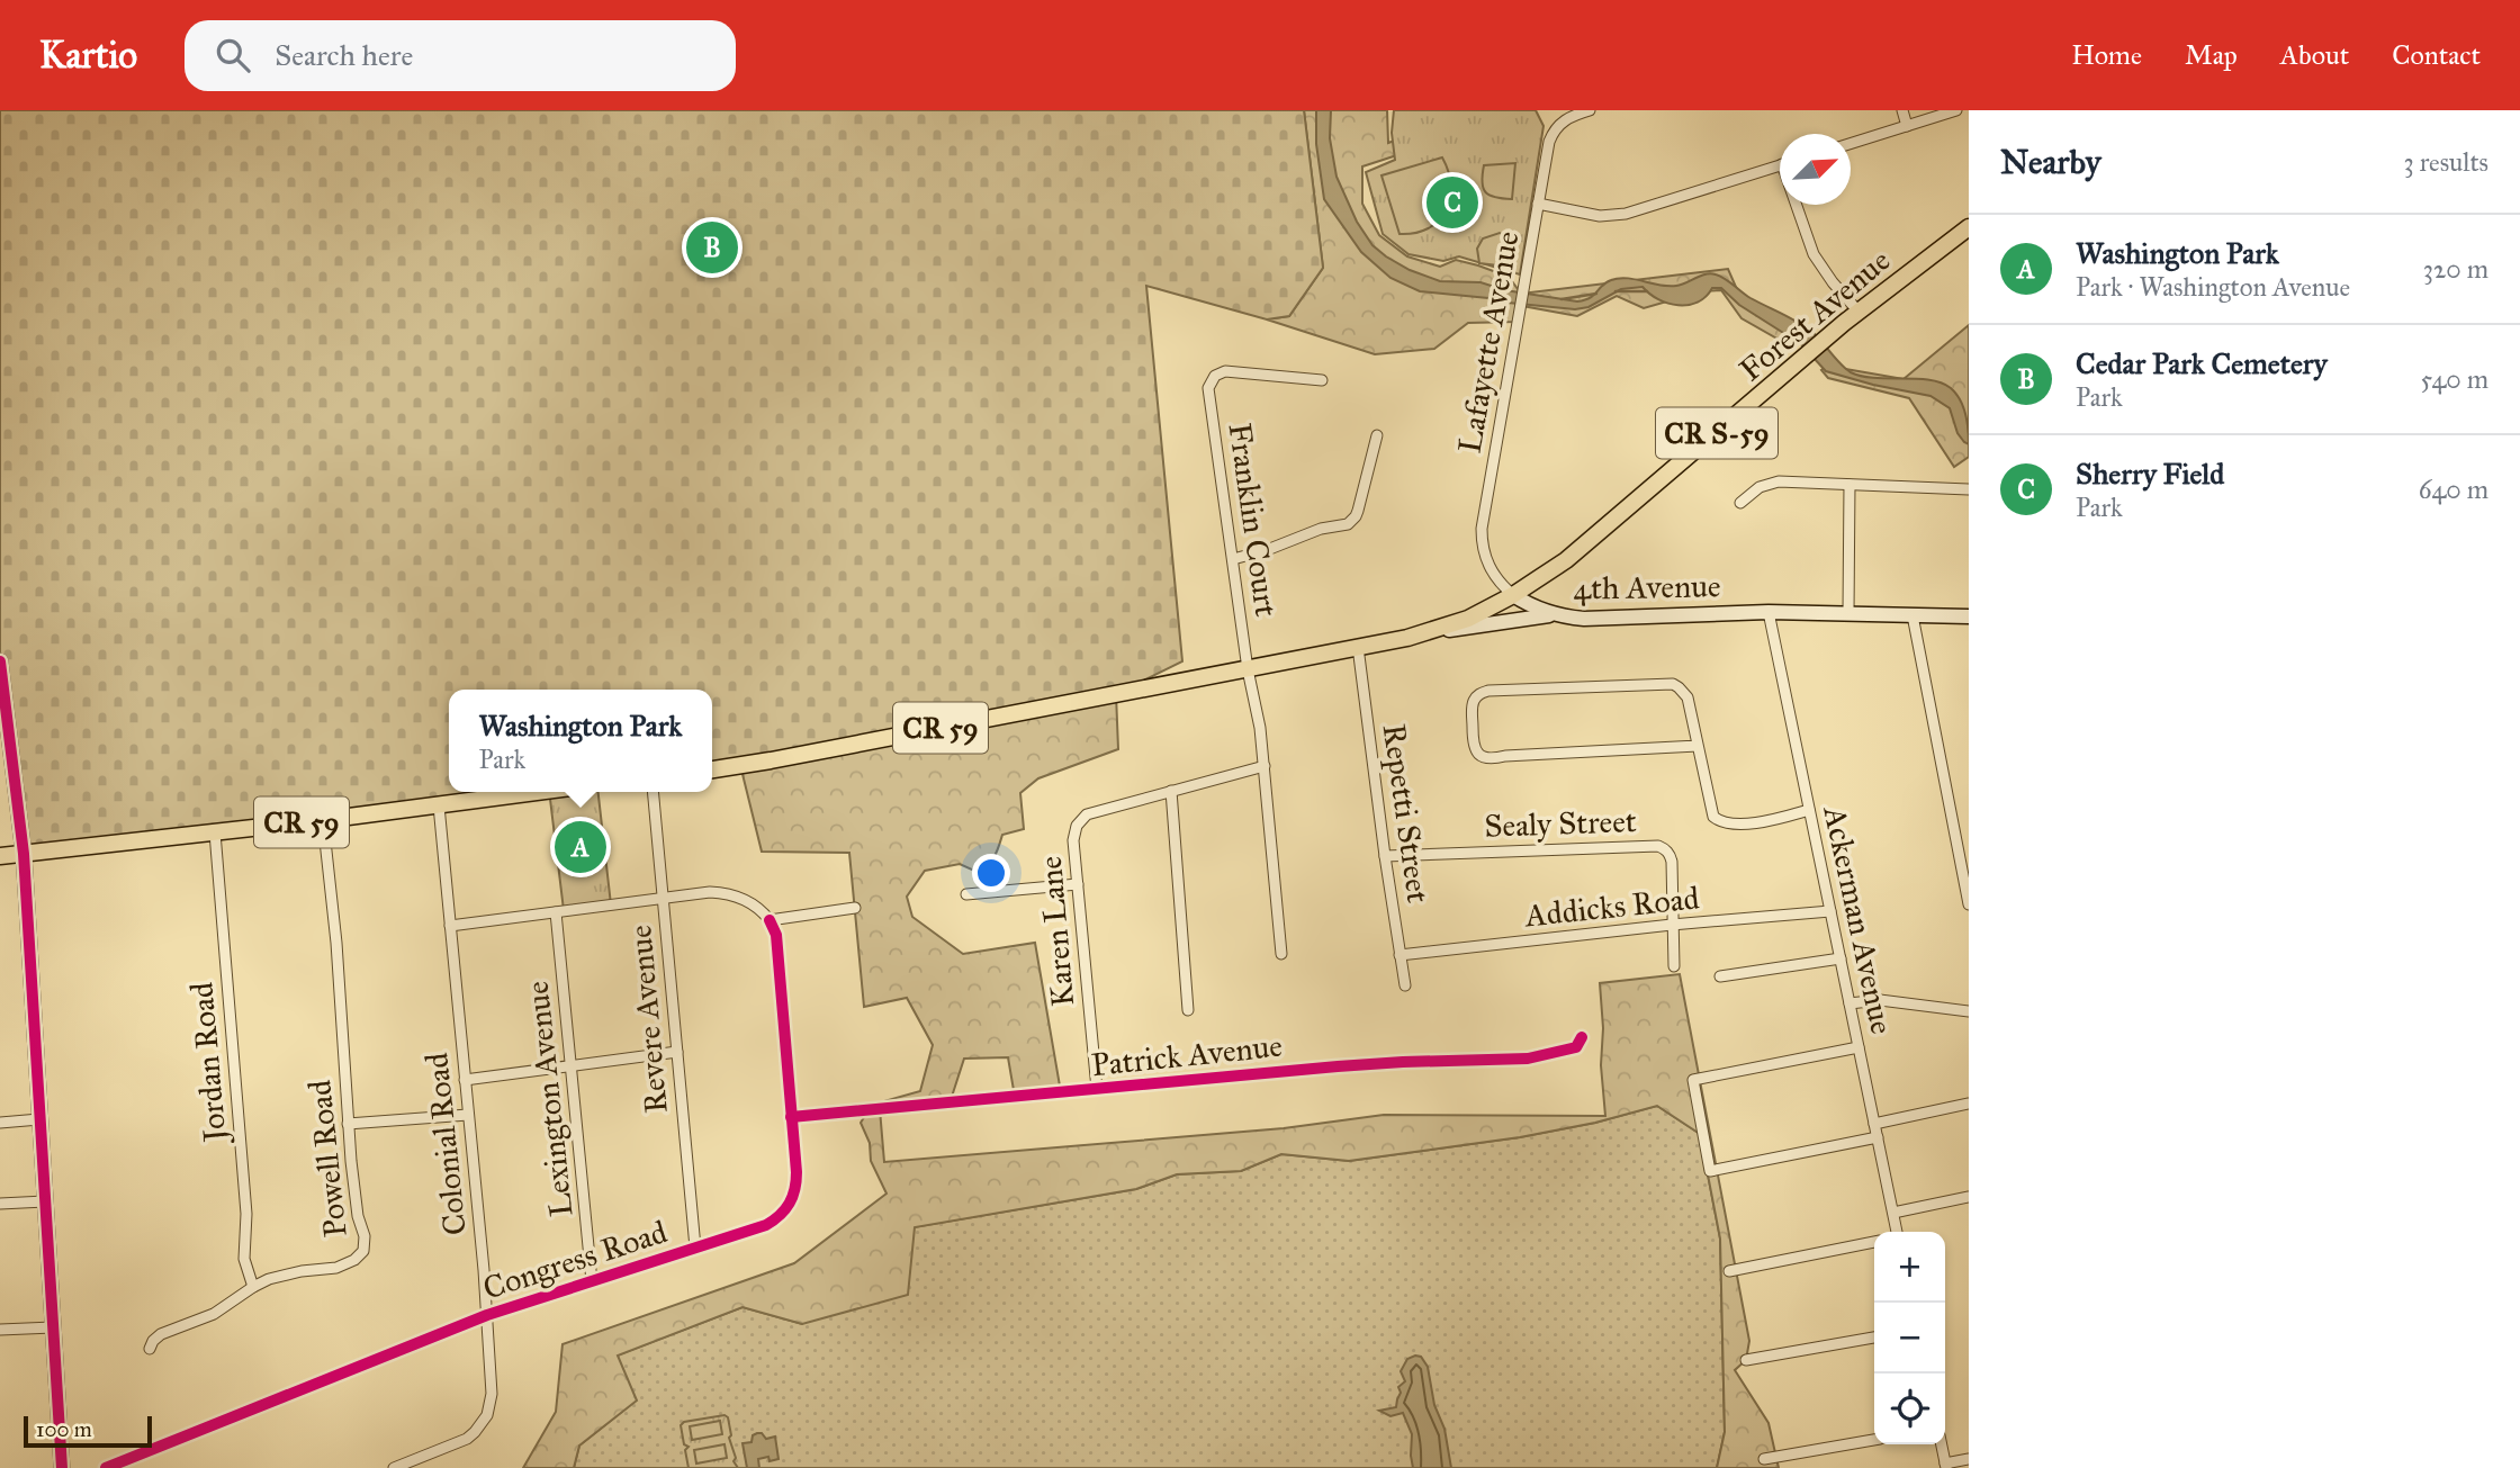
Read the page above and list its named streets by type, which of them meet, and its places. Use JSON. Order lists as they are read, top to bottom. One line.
{"streets":{"main road":["Forest Avenue","CR S-59","CR 59"],"street":["Lafayette Avenue","Franklin Court","4th Avenue","Repetti Street","Sealy Street","Addicks Road","Ackerman Avenue","Karen Lane","Revere Avenue","Patrick Avenue","Jordan Road","Lexington Avenue","Colonial Road","Powell Road","Congress Road"]},"crossings":[["Forest Avenue","Lafayette Avenue"],["Forest Avenue","4th Avenue"],["Forest Avenue","CR 59"],["Lafayette Avenue","4th Avenue"],["Lafayette Avenue","CR 59"],["Franklin Court","CR 59"],["Franklin Court","Karen Lane"],["4th Avenue","CR 59"],["4th Avenue","Ackerman Avenue"],["CR 59","Repetti Street"],["CR 59","Jordan Road"],["CR 59","Colonial Road"],["CR 59","Powell Road"],["Repetti Street","Sealy Street"],["Repetti Street","Addicks Road"],["Sealy Street","Addicks Road"],["Addicks Road","Ackerman Avenue"],["Karen Lane","Patrick Avenue"],["Revere Avenue","Congress Road"],["Patrick Avenue","Congress Road"],["Jordan Road","Powell Road"],["Lexington Avenue","Congress Road"],["Colonial Road","Congress Road"]],"scale_bar":"100 m","north":"top right","page":{"header":"Kartio","search":"Search here","nav":["Home","Map","About","Contact"],"heading":["Nearby","3 results"],"pins":["C","B","A"],"list":[{"mark":"A","name":"Washington Park","note":"Park · Washington Avenue","value":"320 m"},{"mark":"B","name":"Cedar Park Cemetery","note":"Park","value":"540 m"},{"mark":"C","name":"Sherry Field","note":"Park","value":"640 m"}],"popup":["Washington Park","Park"],"map_buttons":["+","−"],"scale":"100 m"}}
